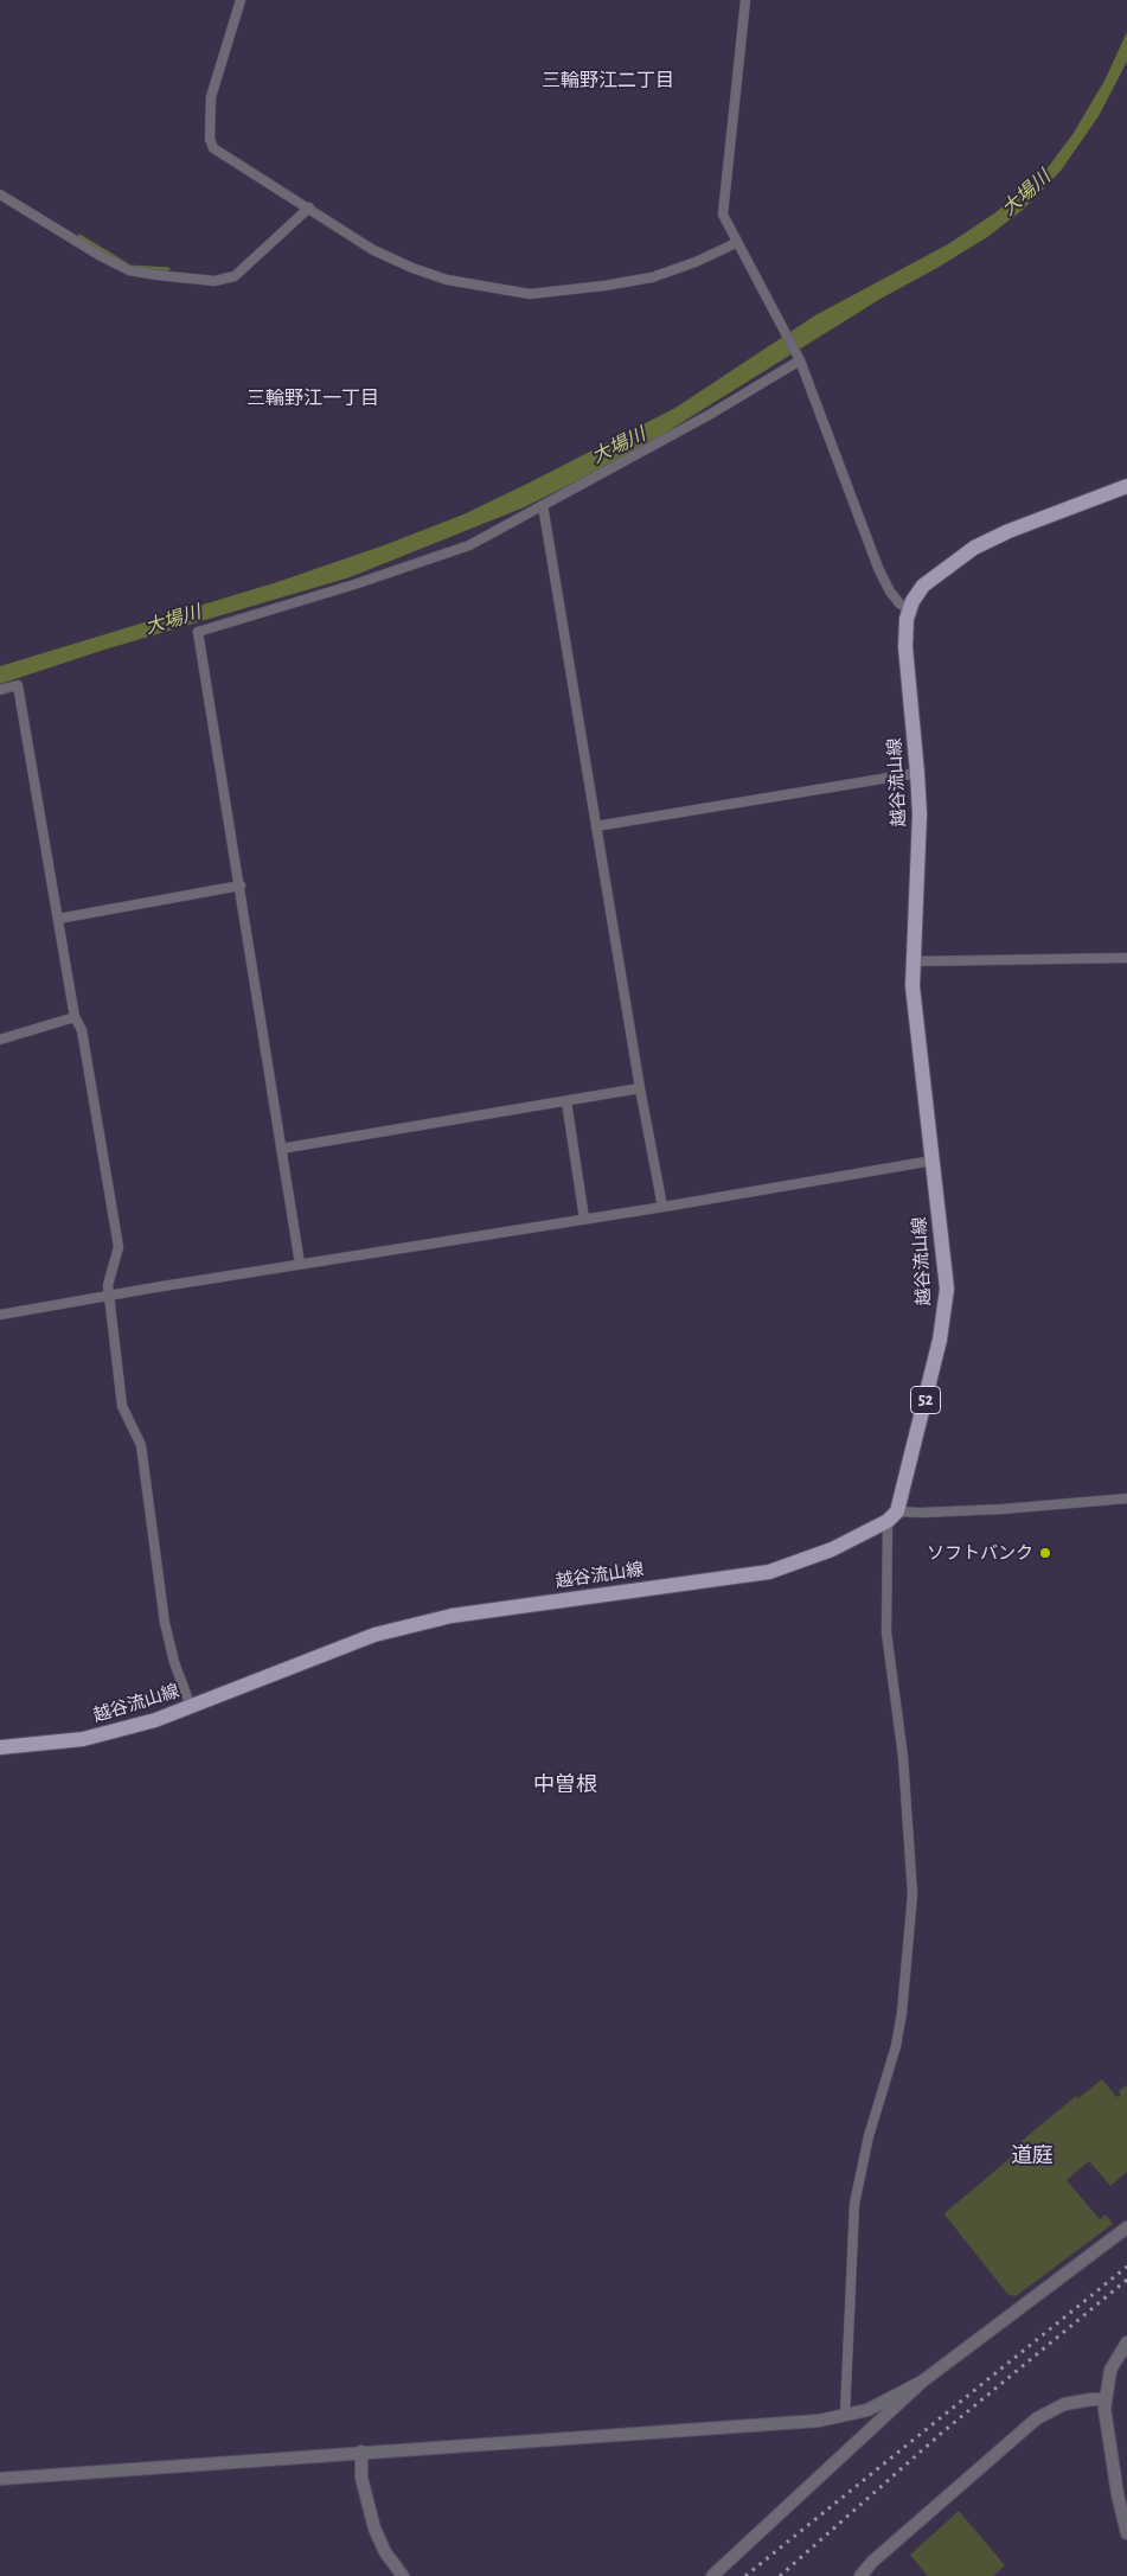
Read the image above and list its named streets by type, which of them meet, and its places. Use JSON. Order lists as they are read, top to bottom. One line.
{"streets":{"main road":["越谷流山線","52"]},"districts":["三輪野江二丁目","三輪野江一丁目","中曽根","道庭"],"water":["大場川"],"places":["ソフトバンク"]}
